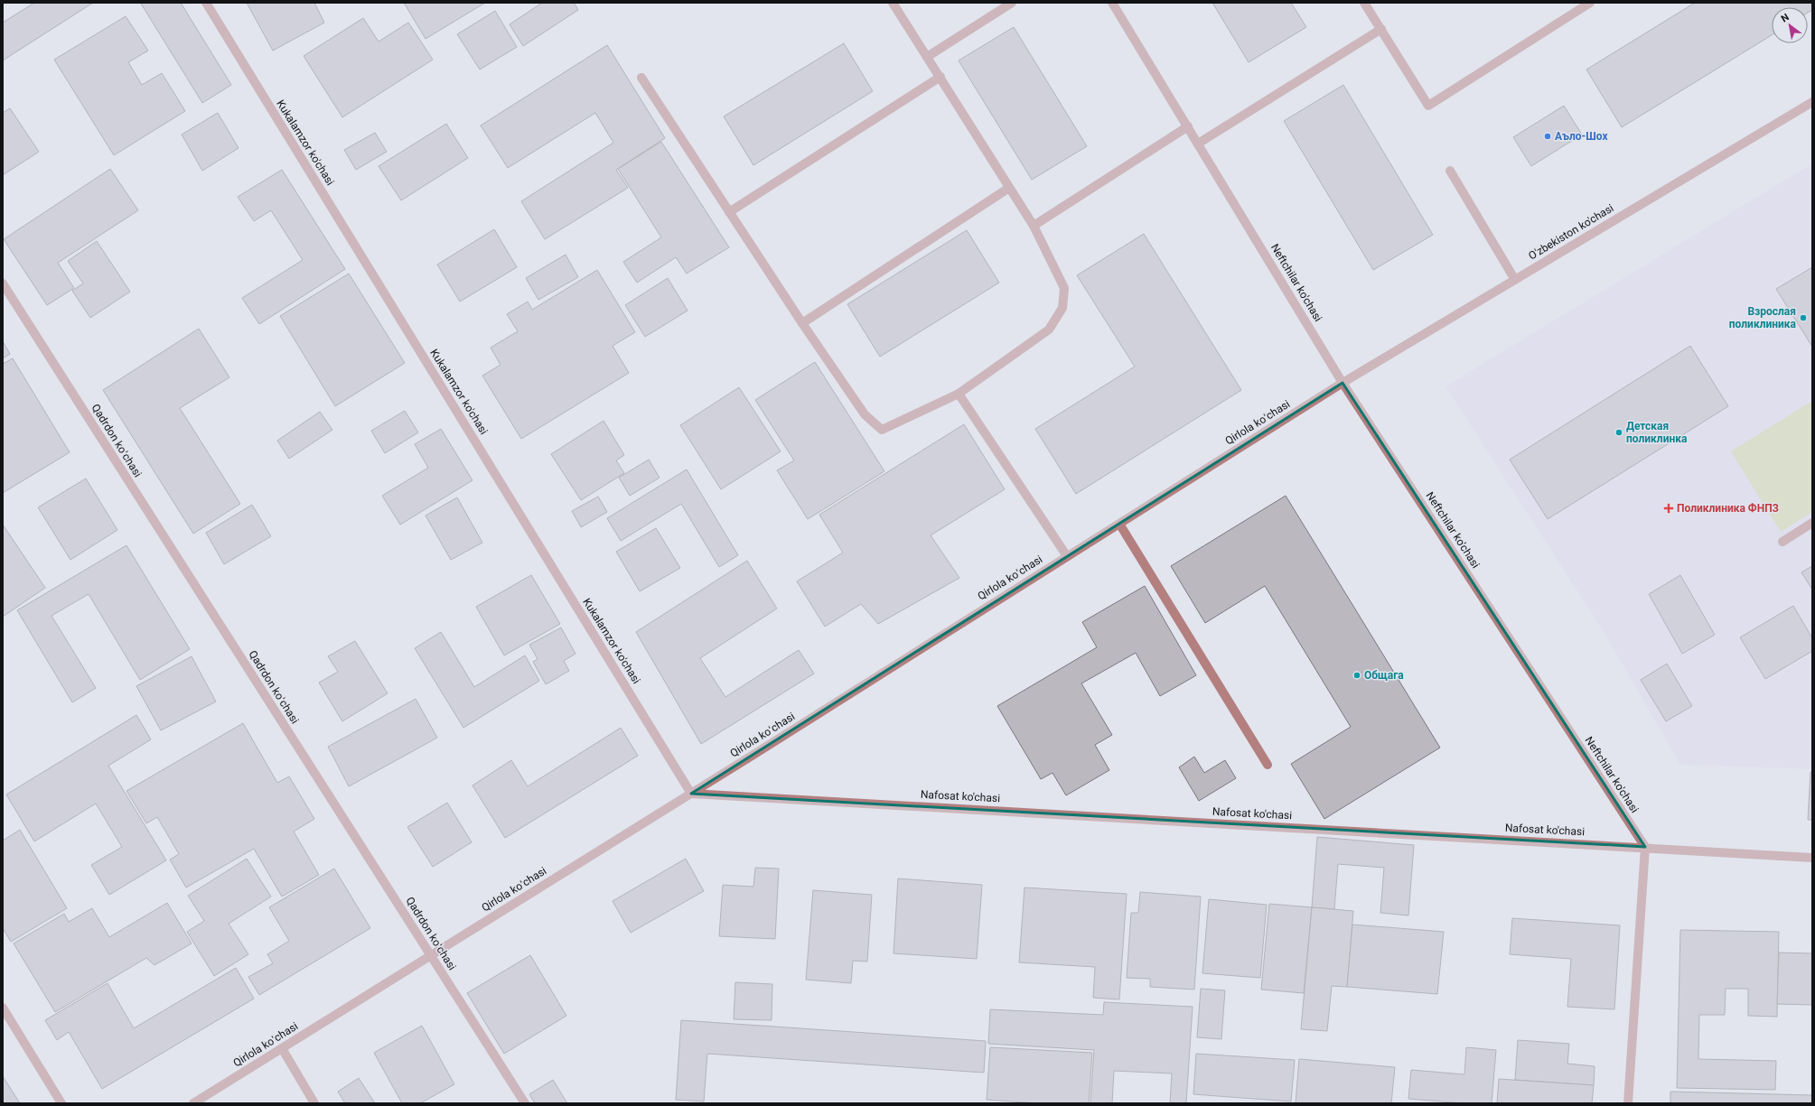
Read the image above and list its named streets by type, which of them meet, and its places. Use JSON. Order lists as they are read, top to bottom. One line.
{"streets":{"street":["Kukalamzor ko'chasi","O'zbekiston ko'chasi","Neftchilar ko'chasi","Qirlola koʻchasi","Qadrdon koʻchasi","Nafosat ko'chasi"]},"crossings":[["Kukalamzor ko'chasi","Qirlola koʻchasi"],["Kukalamzor ko'chasi","Nafosat ko'chasi"],["O'zbekiston ko'chasi","Neftchilar ko'chasi"],["O'zbekiston ko'chasi","Qirlola koʻchasi"],["Neftchilar ko'chasi","Qirlola koʻchasi"],["Neftchilar ko'chasi","Nafosat ko'chasi"],["Qirlola koʻchasi","Qadrdon koʻchasi"],["Qirlola koʻchasi","Nafosat ko'chasi"]],"places":{"other":["Аъло-Шох","Взрослая поликлиника","Детская поликлинка","Общага"],"health":["Поликлиника ФНПЗ"]},"north":"top left"}
